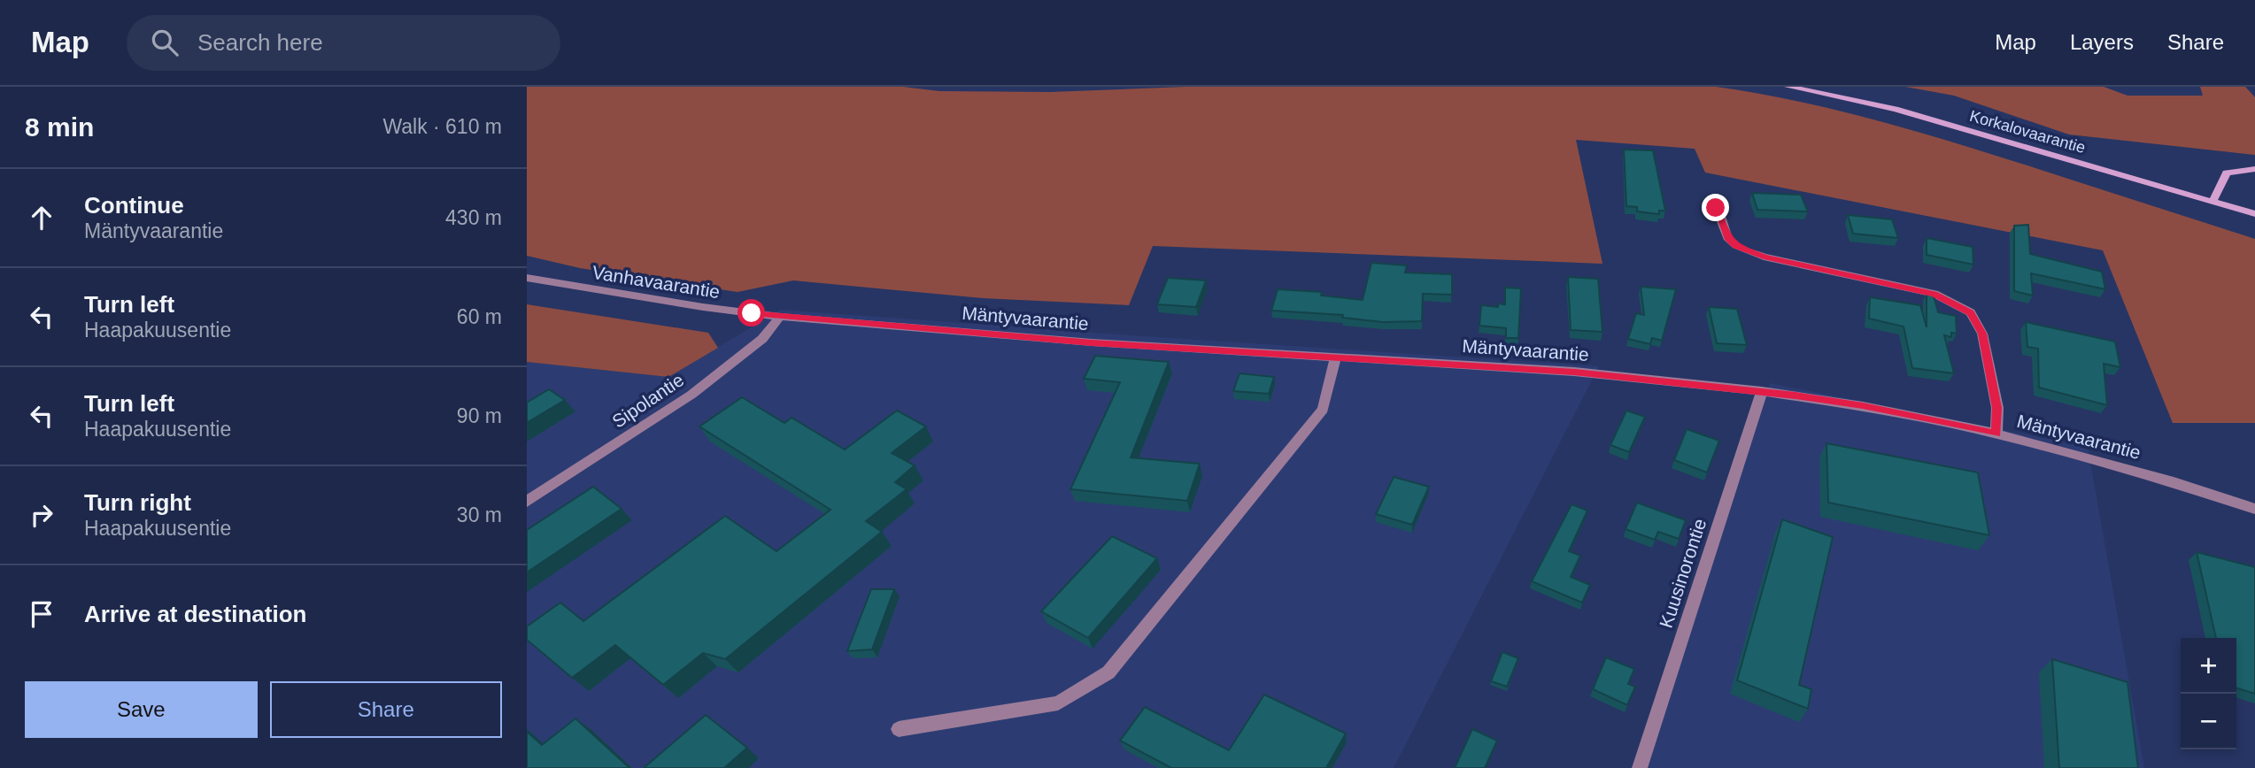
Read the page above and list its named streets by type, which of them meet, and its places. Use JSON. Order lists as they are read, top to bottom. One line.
{"streets":{"street":["Korkalovaarantie","Vanhavaarantie","Mäntyvaarantie","Sipolantie","Kuusinorontie"]},"crossings":[["Vanhavaarantie","Mäntyvaarantie"],["Vanhavaarantie","Sipolantie"],["Mäntyvaarantie","Sipolantie"],["Mäntyvaarantie","Kuusinorontie"]],"page":{"header":"Map","search":"Search here","nav":["Map","Layers","Share"],"heading":["8 min","Walk · 610 m"],"list":[["Continue","Mäntyvaarantie","430 m"],["Turn left","Haapakuusentie","60 m"],["Turn left","Haapakuusentie","90 m"],["Turn right","Haapakuusentie","30 m"],"Arrive at destination"],"map_buttons":["+","−"],"buttons":["Save","Share"]}}
